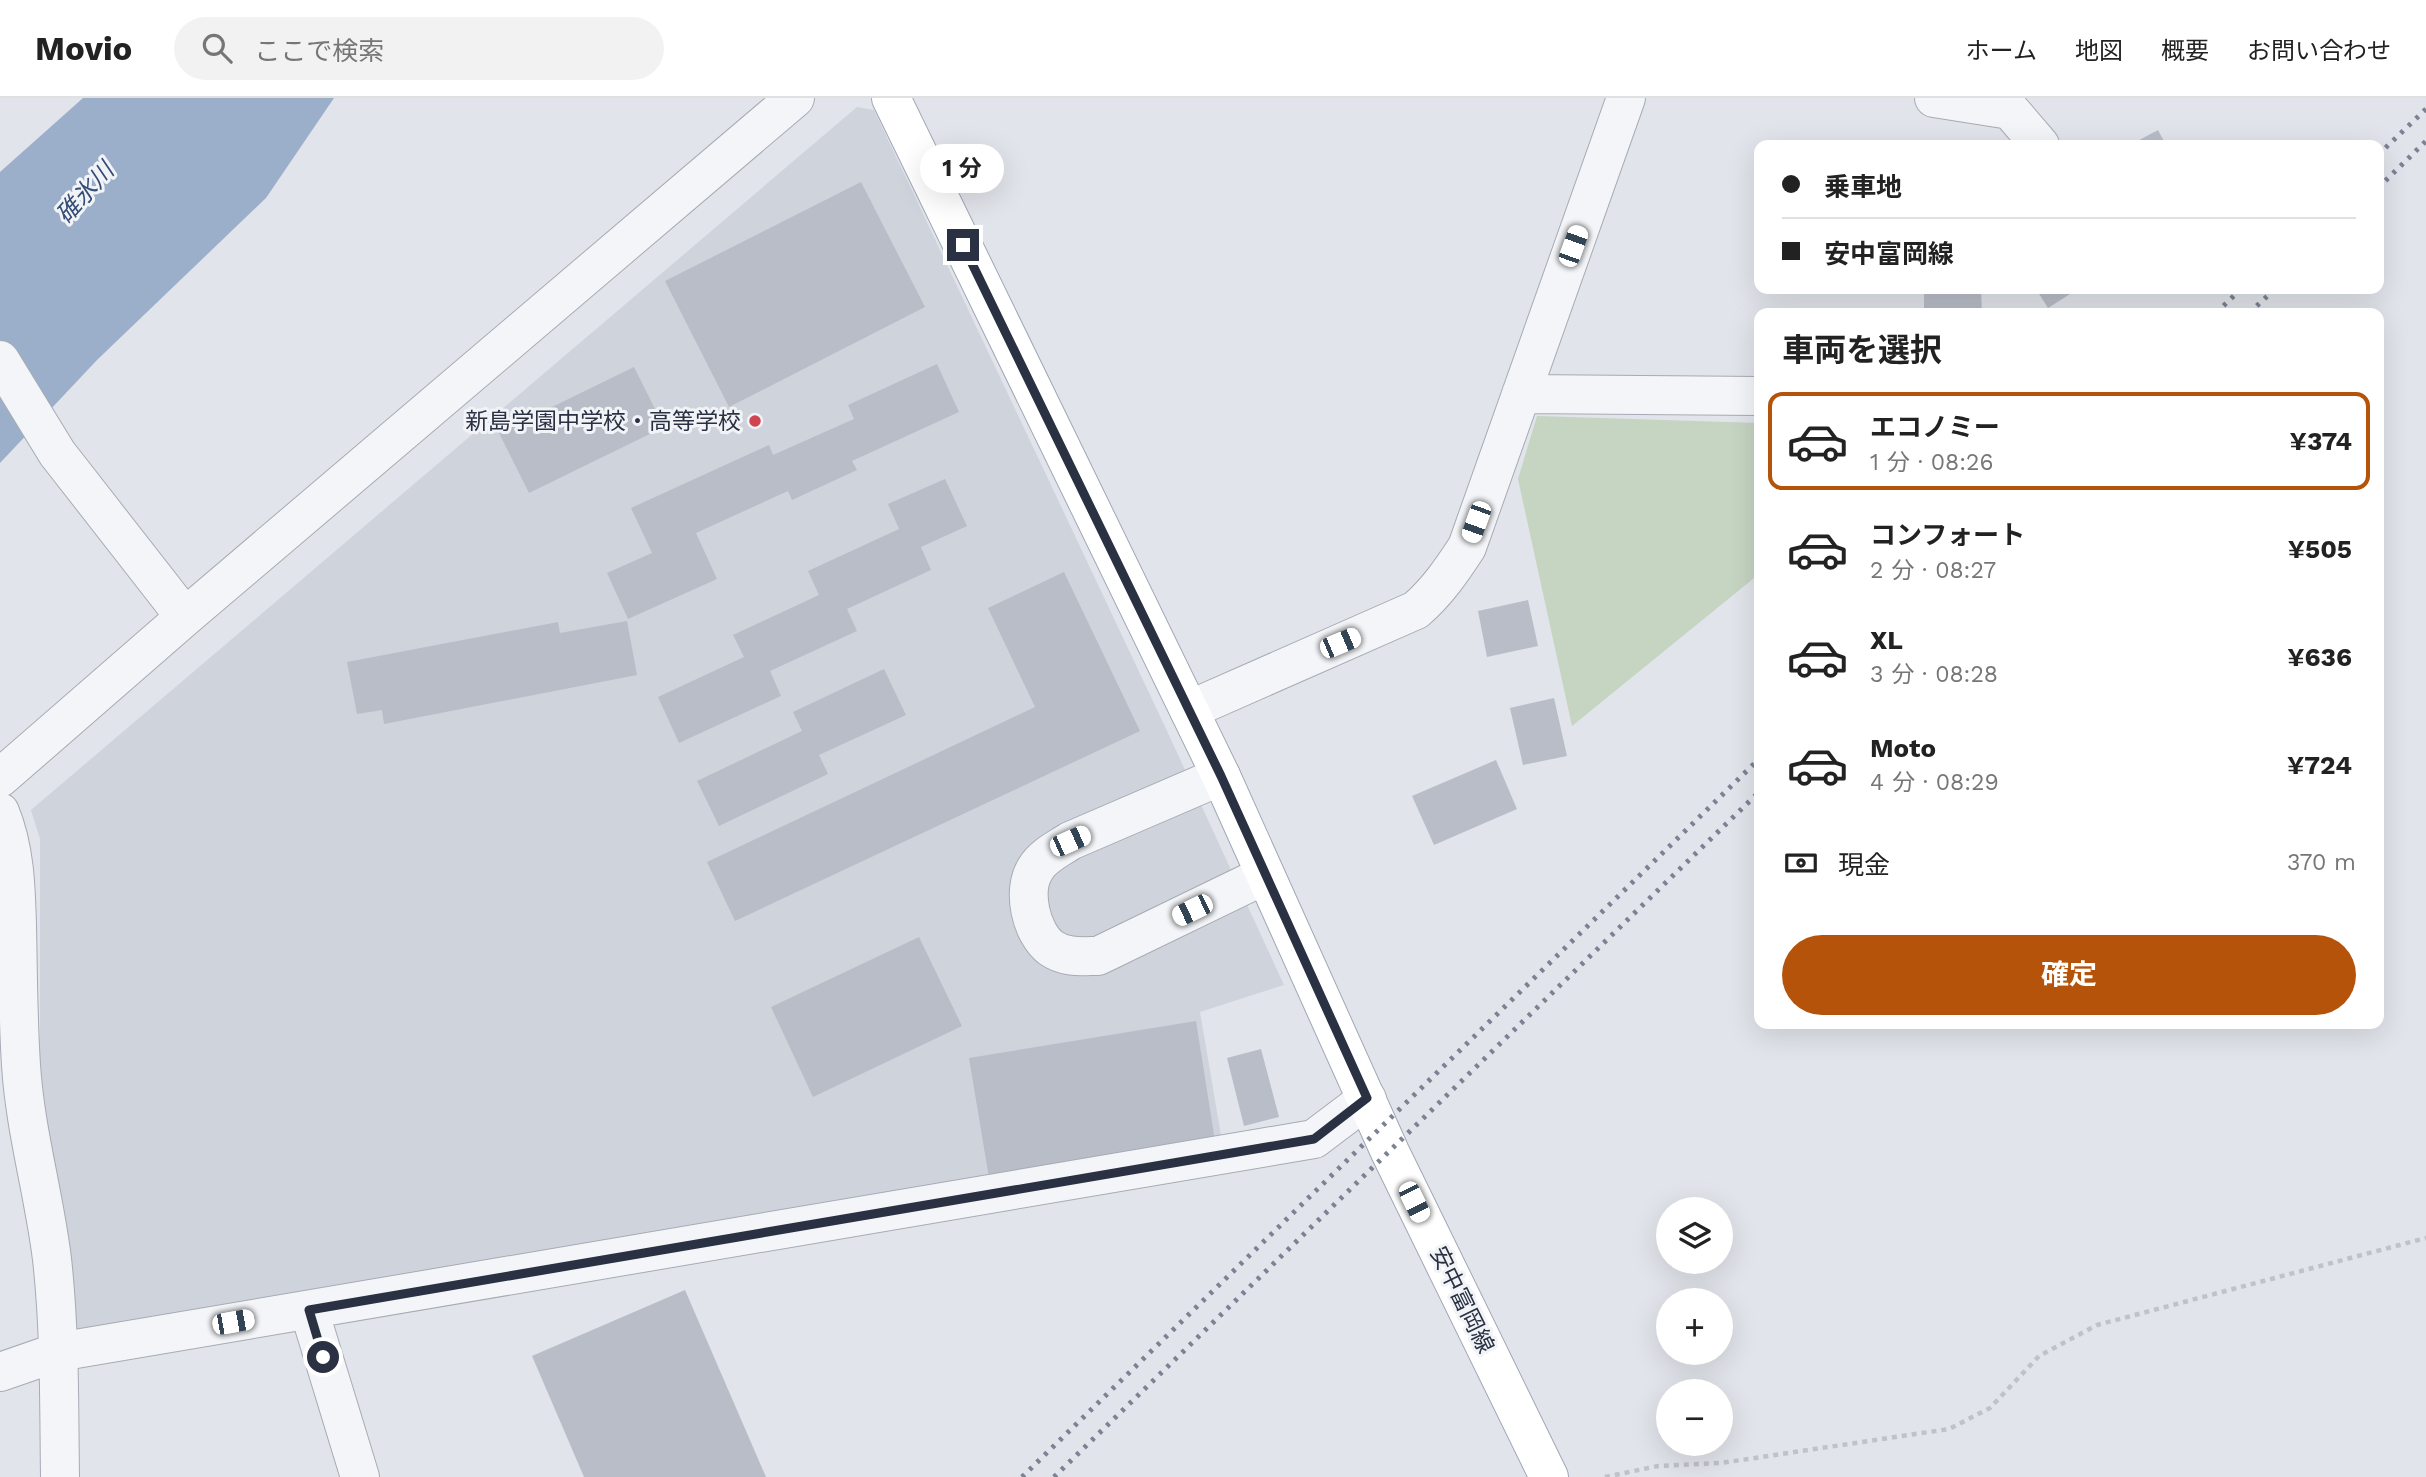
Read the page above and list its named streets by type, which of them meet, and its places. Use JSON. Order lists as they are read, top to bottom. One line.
{"streets":{"main road":["安中富岡線"]},"water":["碓氷川"],"places":["新島学園中学校・高等学校"],"page":{"header":"Movio","search":"ここで検索","nav":["ホーム","地図","概要","お問い合わせ"],"banner":["乗車地","安中富岡線"],"bubble":"1 分","heading":"車両を選択","list":[{"name":"エコノミー","note":"1 分 · 08:26","value":"¥374"},{"name":"コンフォート","note":"2 分 · 08:27","value":"¥505"},{"name":"XL","note":"3 分 · 08:28","value":"¥636"},{"name":"Moto","note":"4 分 · 08:29","value":"¥724"}],"pay":["現金","370 m"],"buttons":"確定","map_buttons":["+","−"]}}
